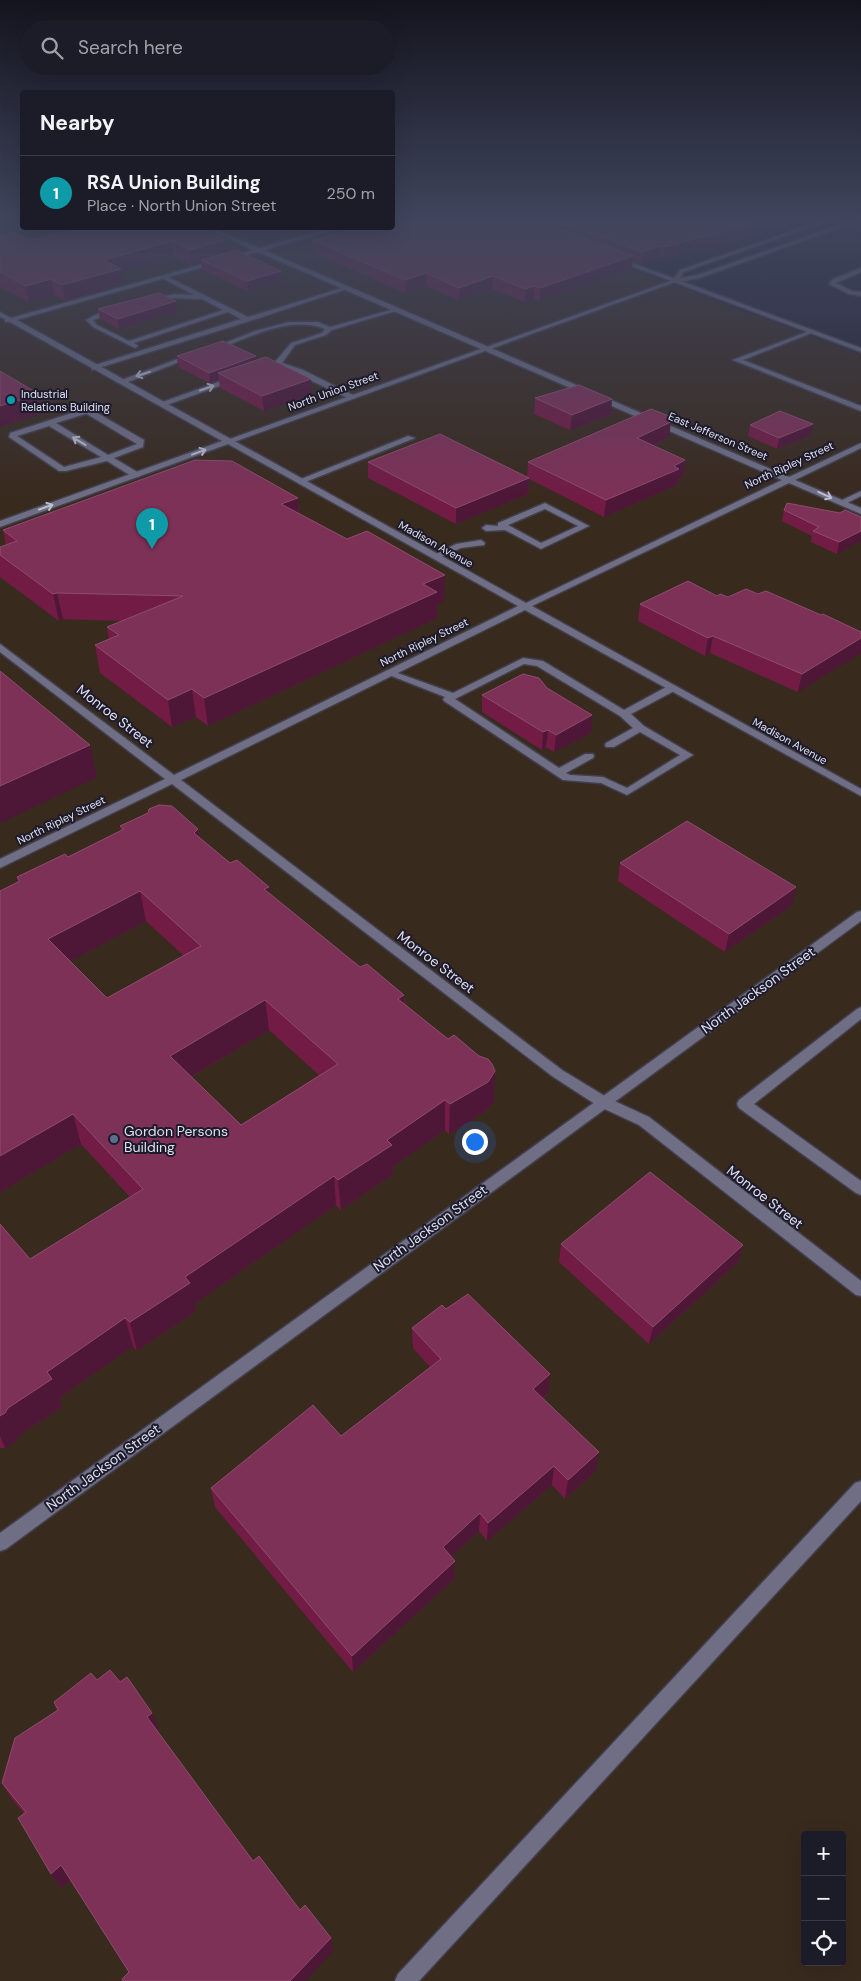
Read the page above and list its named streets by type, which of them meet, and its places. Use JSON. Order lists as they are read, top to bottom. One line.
{"streets":{"main road":["North Union Street","East Jefferson Street","North Ripley Street","Madison Avenue","Monroe Street","North Jackson Street"]},"crossings":[["North Union Street","East Jefferson Street"],["North Union Street","Madison Avenue"],["East Jefferson Street","North Ripley Street"],["North Ripley Street","Madison Avenue"],["North Ripley Street","Monroe Street"],["Monroe Street","North Jackson Street"]],"places":["Industrial Relations Building","Gordon Persons Building"],"page":{"search":"Search here","heading":"Nearby","list":[{"mark":"1","name":"RSA Union Building","note":"Place · North Union Street","value":"250 m"}],"pins":"1","map_buttons":["+","−"]}}
